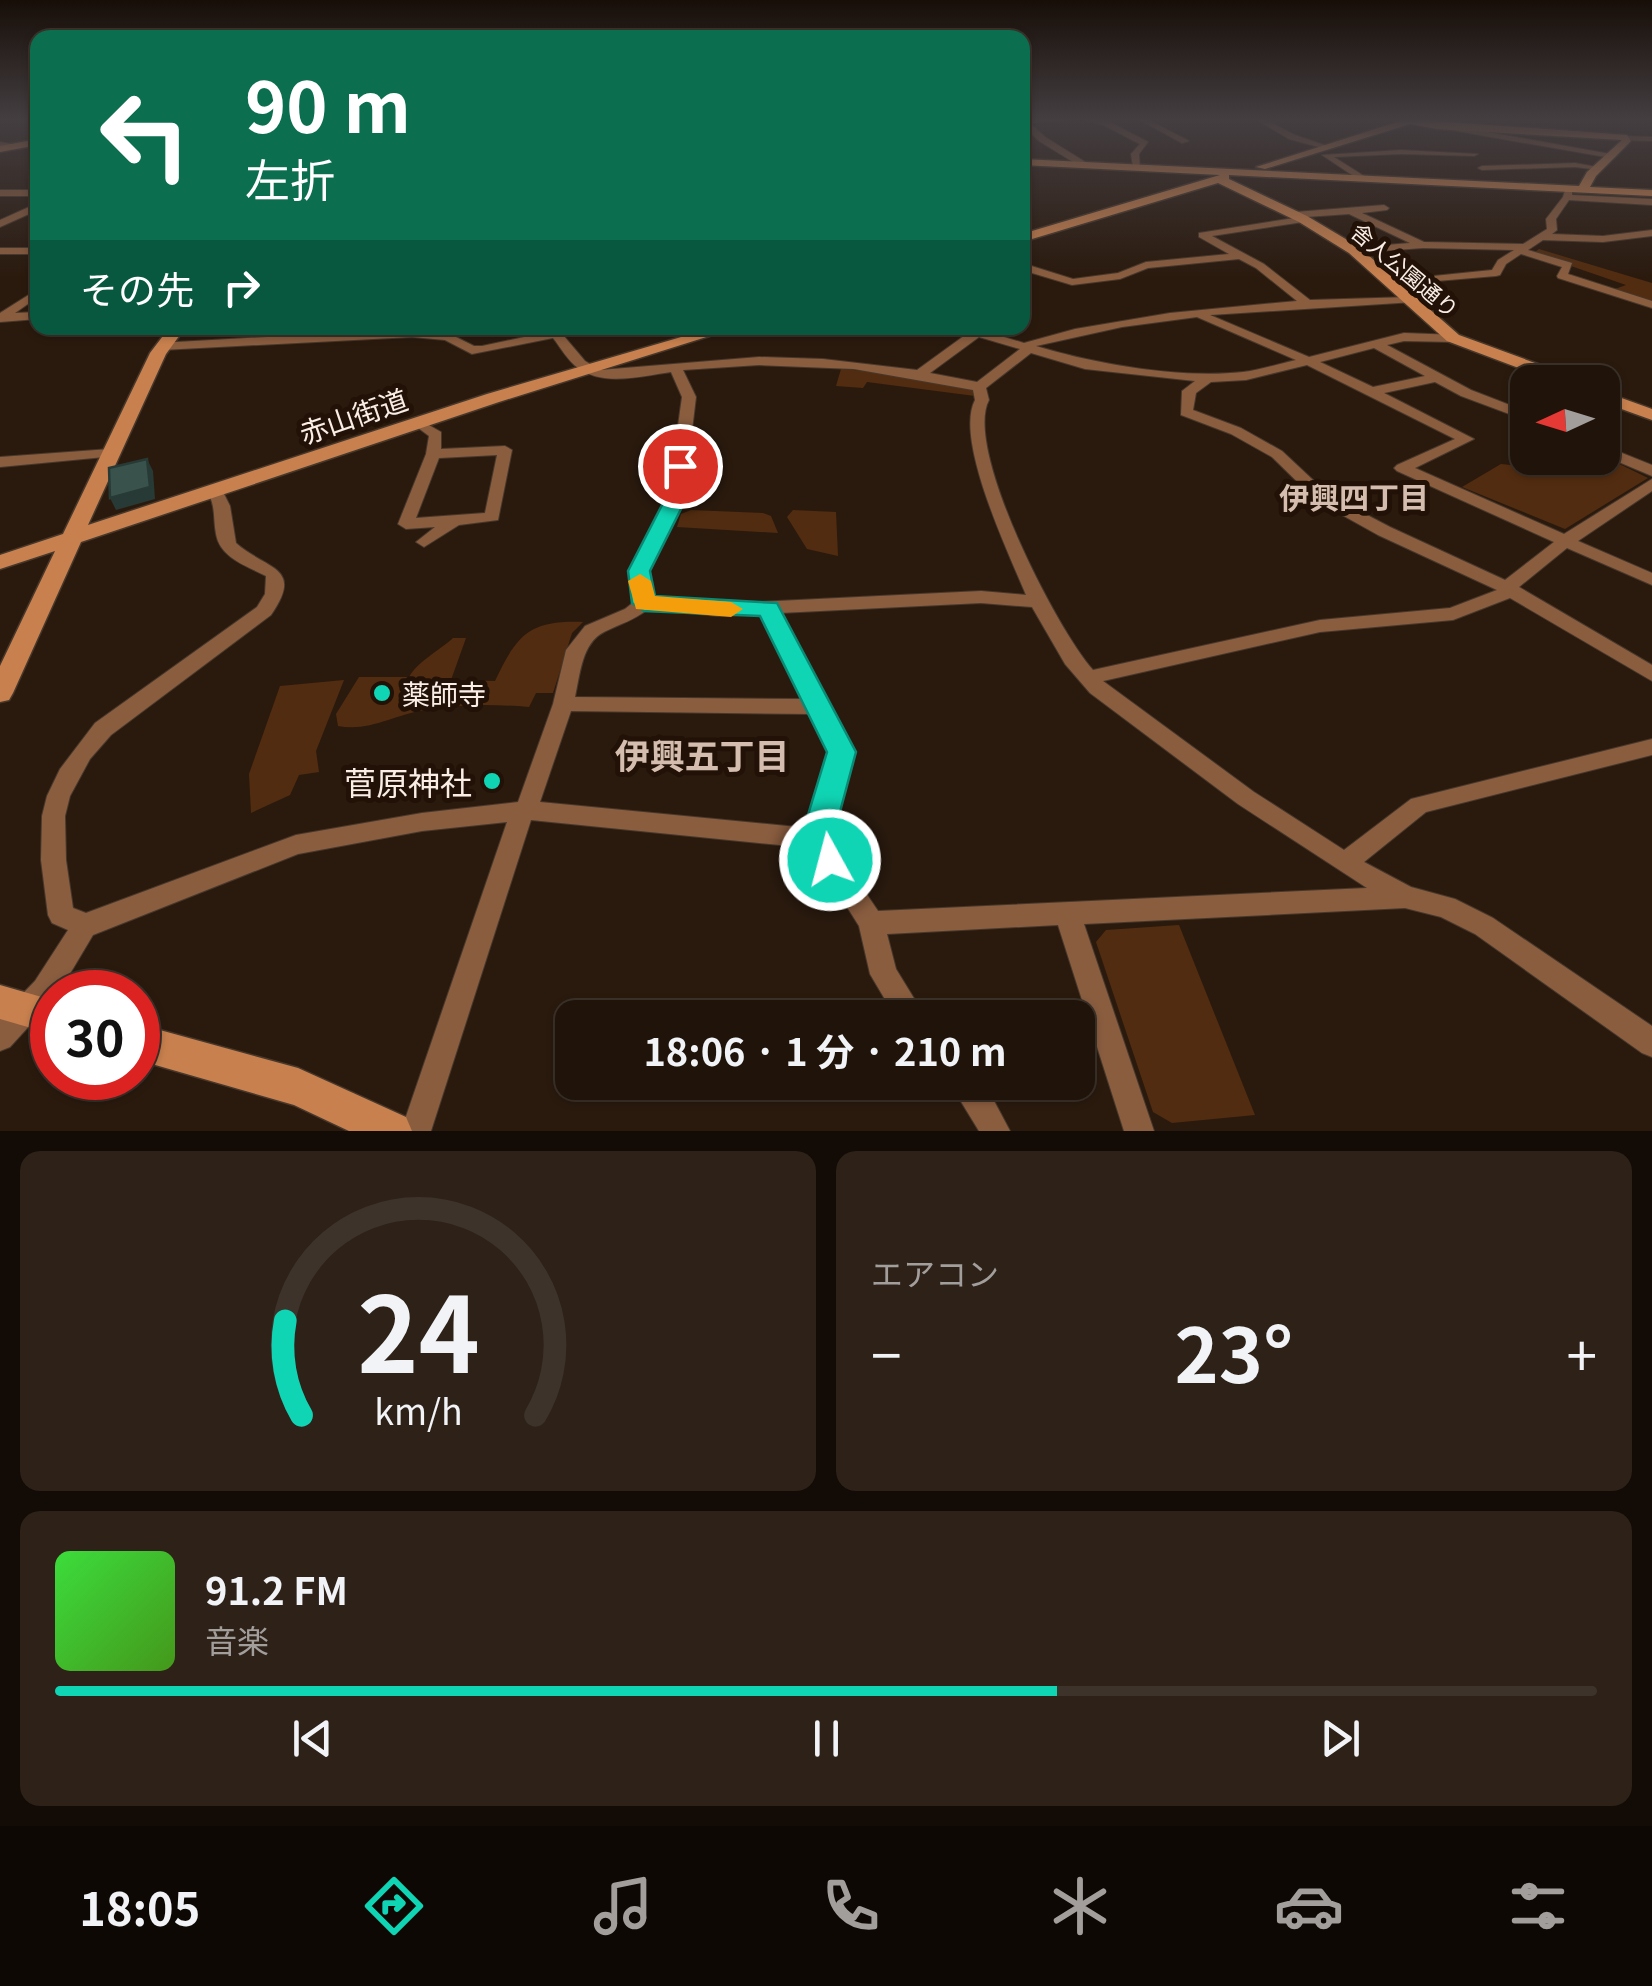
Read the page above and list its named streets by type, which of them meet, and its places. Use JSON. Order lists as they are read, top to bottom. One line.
{"streets":{"street":["舎人公園通り","赤山街道"]},"districts":["伊興四丁目","伊興五丁目"],"places":["薬師寺","菅原神社"],"north":"left","page":{"turn":["90 m","左折"],"then":"その先","limit":"30","trip":"18:06 · 1 分 · 210 m","tile":"エアコン","heat":["−","23°","+"],"song":["91.2 FM","音楽"],"tabs":"18:05","gauge":["24","km/h"]}}
